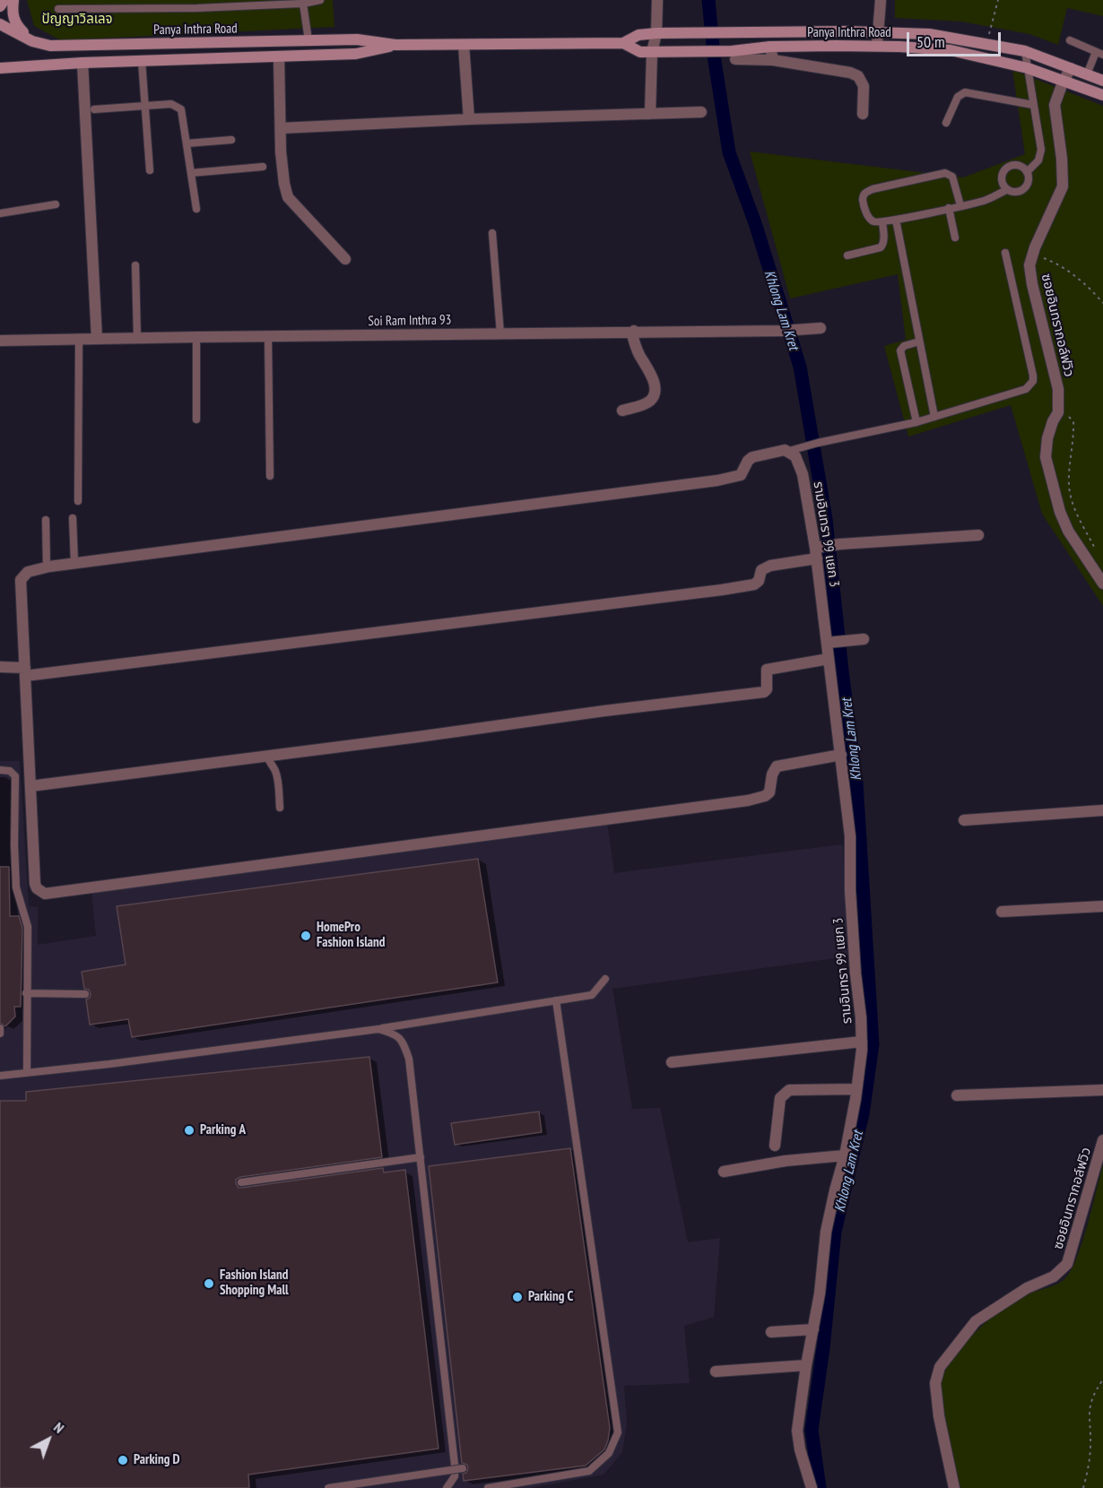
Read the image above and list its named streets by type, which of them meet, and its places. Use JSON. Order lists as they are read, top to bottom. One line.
{"streets":{"main road":["Panya Inthra Road"],"street":["Soi Ram Inthra 93","ซอยอินทรากอล์ฟวิว","รามอินทรา 99 แยก 3"]},"crossings":[["Panya Inthra Road","ซอยอินทรากอล์ฟวิว"]],"water":["Khlong Lam Kret"],"parks":["ปัญญาวิลเลจ"],"places":["HomePro Fashion Island","Parking A","Fashion Island Shopping Mall","Parking C","Parking D"],"scale_bar":"50 m","north":"top right"}
